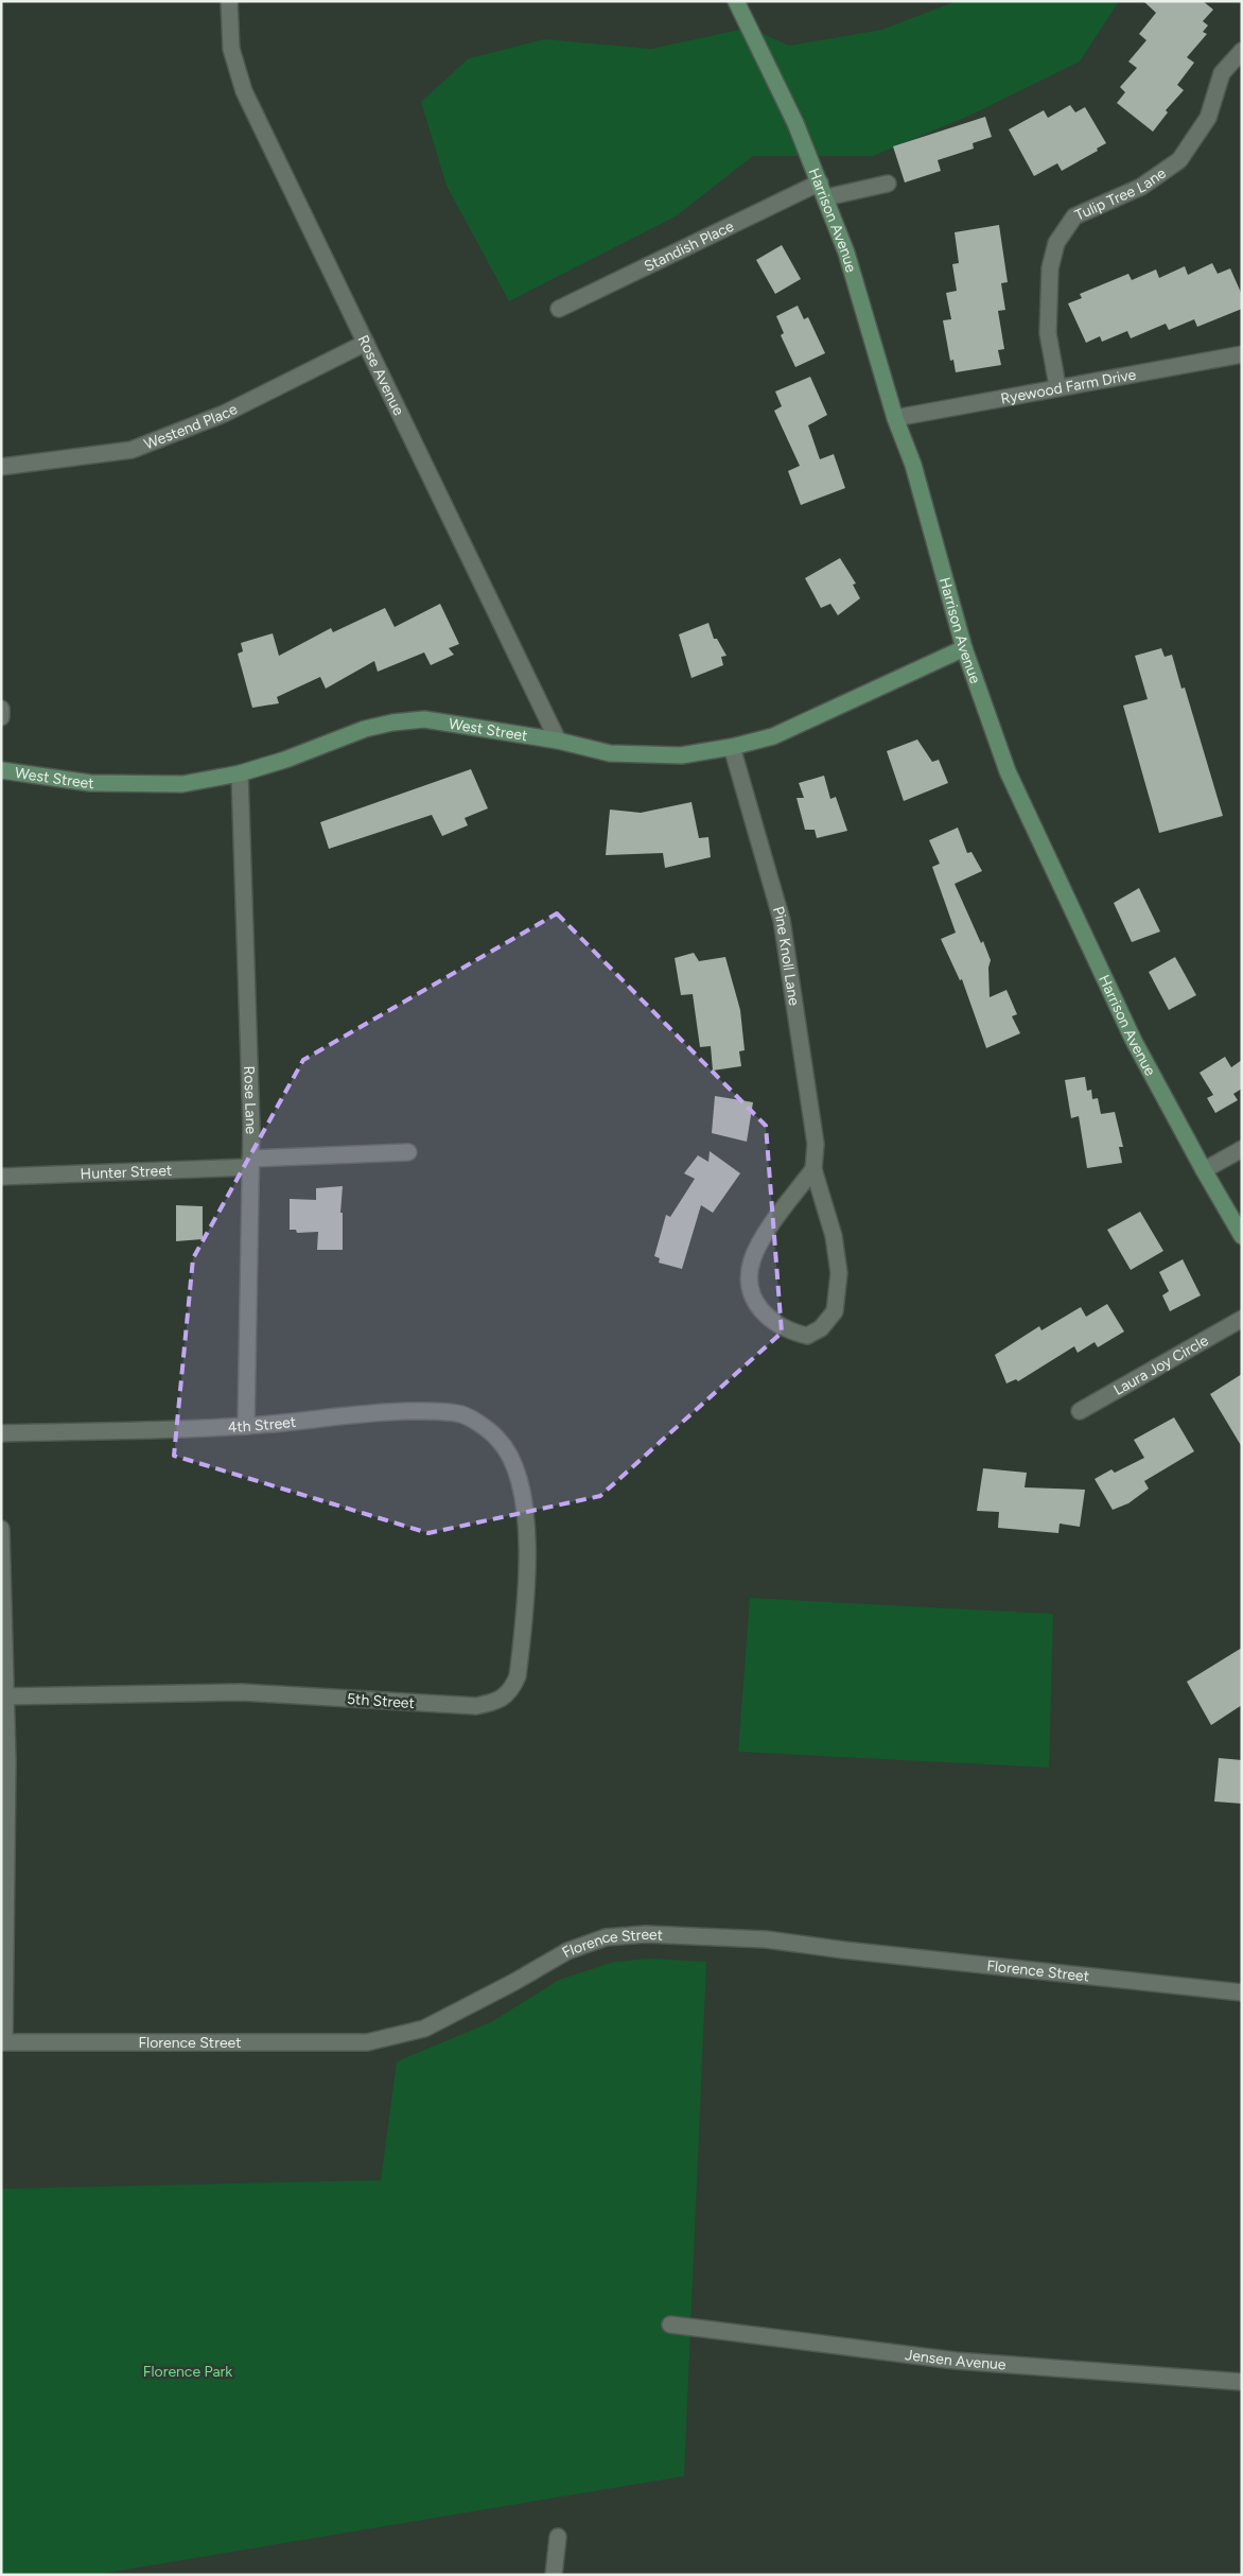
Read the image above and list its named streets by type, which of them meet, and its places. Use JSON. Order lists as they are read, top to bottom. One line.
{"streets":{"main road":["Harrison Avenue","West Street"],"street":["Tulip Tree Lane","Standish Place","Rose Avenue","Ryewood Farm Drive","Westend Place","Pine Knoll Lane","Rose Lane","Hunter Street","Laura Joy Circle","4th Street","5th Street","Florence Street","Jensen Avenue"]},"crossings":[["Tulip Tree Lane","Ryewood Farm Drive"],["Harrison Avenue","Standish Place"],["Harrison Avenue","Ryewood Farm Drive"],["Harrison Avenue","West Street"],["Rose Avenue","Westend Place"],["Rose Avenue","West Street"],["West Street","Pine Knoll Lane"],["West Street","Rose Lane"],["Rose Lane","Hunter Street"],["Rose Lane","4th Street"],["4th Street","5th Street"]],"parks":["Florence Park"]}
